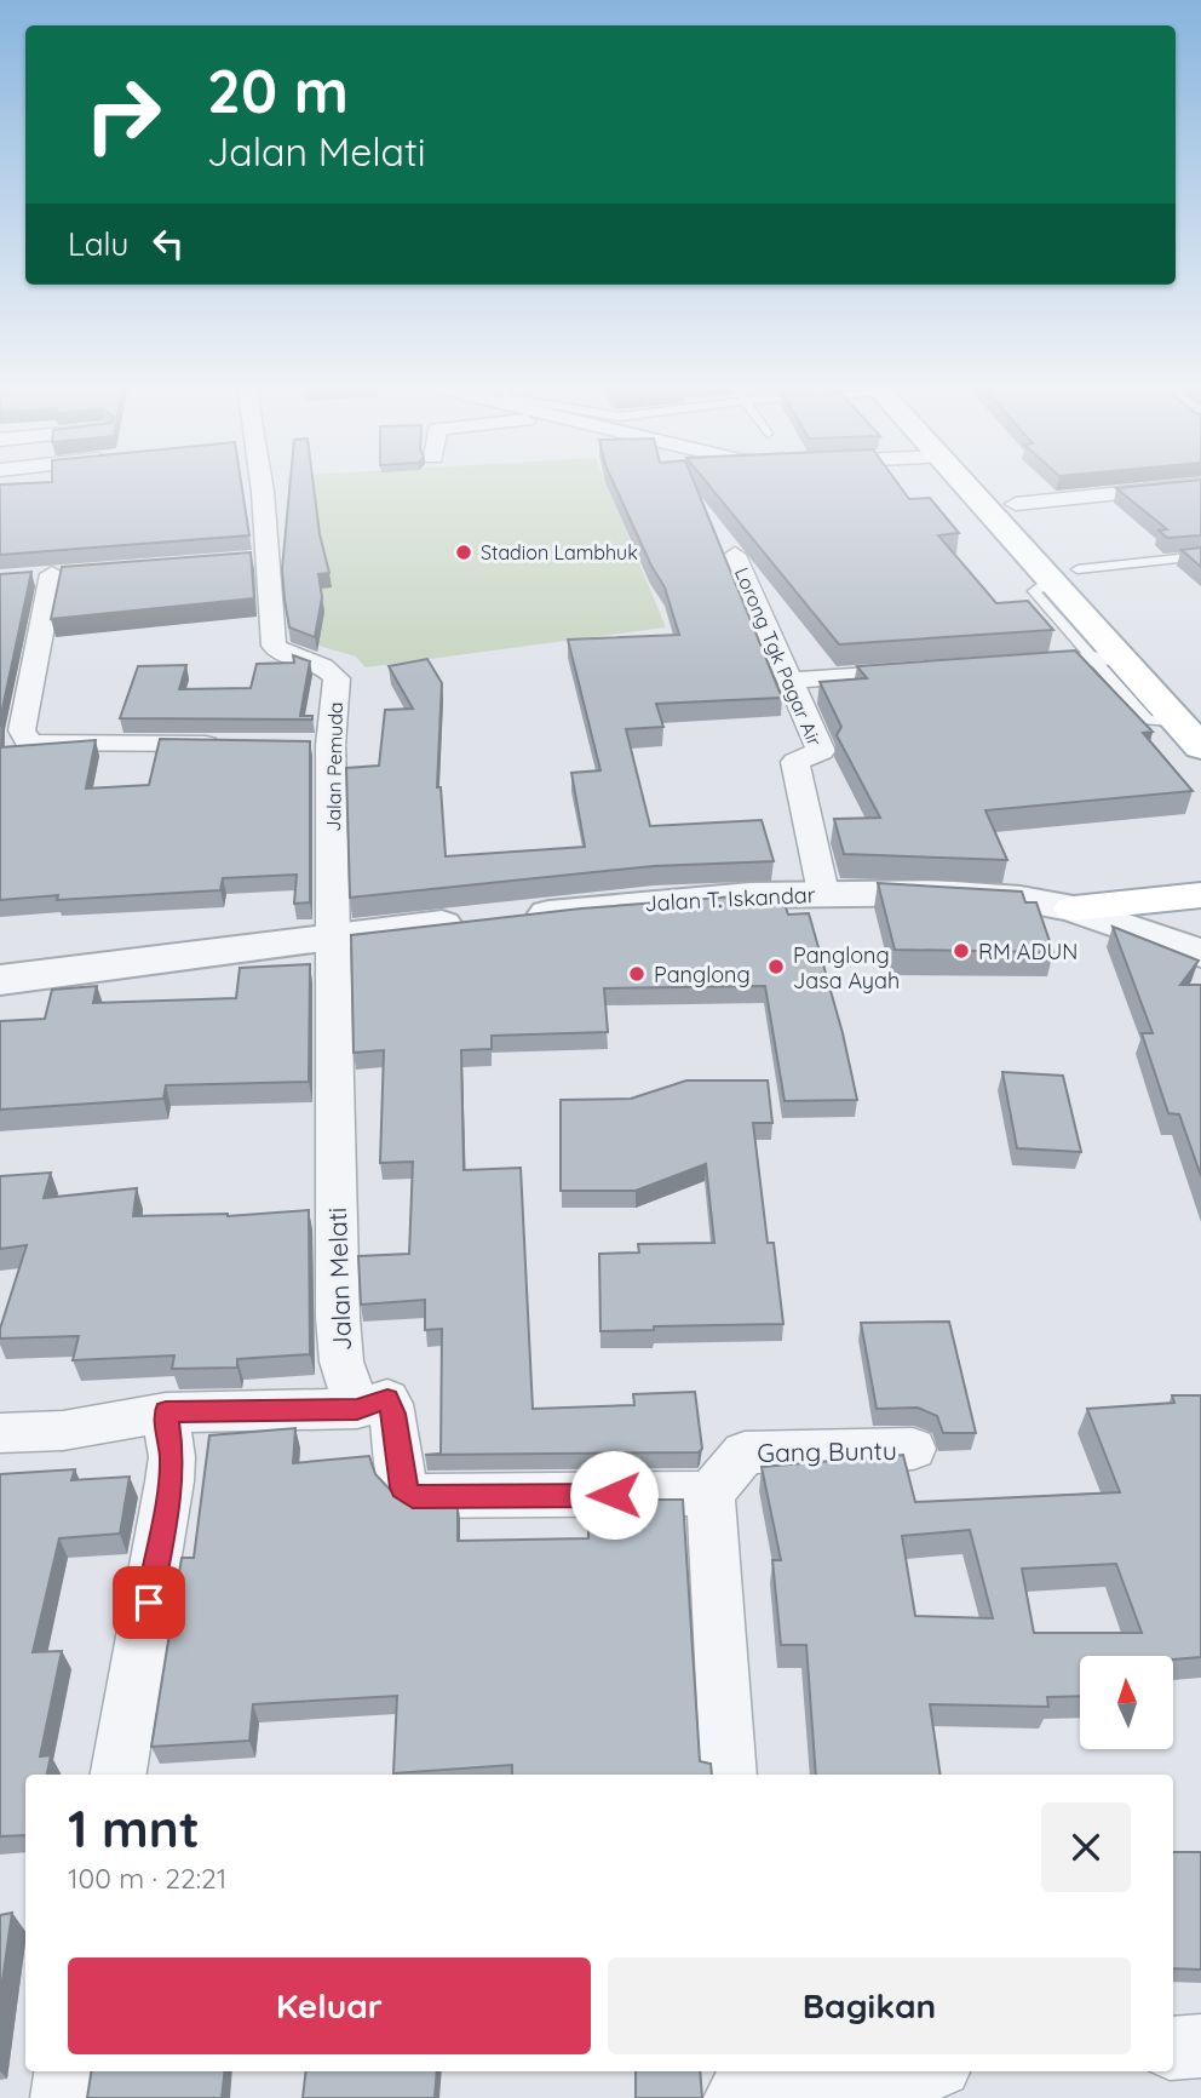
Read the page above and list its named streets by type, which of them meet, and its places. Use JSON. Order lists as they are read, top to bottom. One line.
{"streets":{"street":["Lorong Tgk Pagar Air","Jalan Pemuda","Jalan T. Iskandar","Jalan Melati","Gang Buntu"]},"crossings":[["Lorong Tgk Pagar Air","Jalan T. Iskandar"],["Jalan Pemuda","Jalan T. Iskandar"],["Jalan Pemuda","Jalan Melati"],["Jalan T. Iskandar","Jalan Melati"]],"places":["Stadion Lambhuk","RM ADUN","Panglong Jasa Ayah","Panglong"],"north":"top","page":{"turn":["20 m","Jalan Melati"],"then":"Lalu","heading":["1 mnt","100 m · 22:21"],"buttons":["Keluar","Bagikan"]}}
